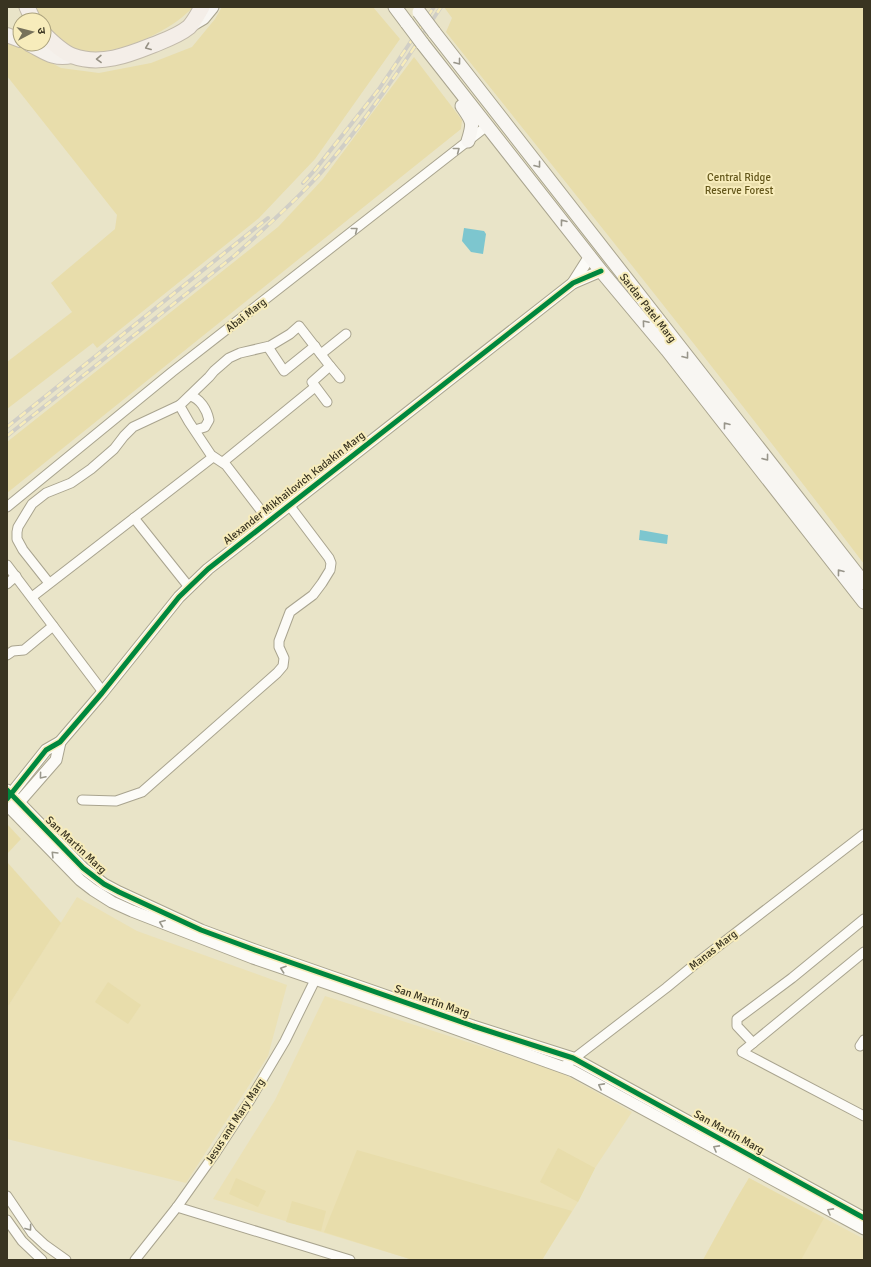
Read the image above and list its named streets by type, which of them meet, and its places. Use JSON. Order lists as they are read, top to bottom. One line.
{"streets":{"main road":["Sardar Patel Marg"],"street":["Abai Marg","Alexander Mikhailovich Kadakin Marg","San Martin Marg","Manas Marg","Jesus and Mary Marg"]},"crossings":[["Sardar Patel Marg","Abai Marg"],["San Martin Marg","Manas Marg"],["San Martin Marg","Jesus and Mary Marg"]],"one_way":["Abai Marg"],"parks":["Central Ridge Reserve Forest"],"north":"right"}
